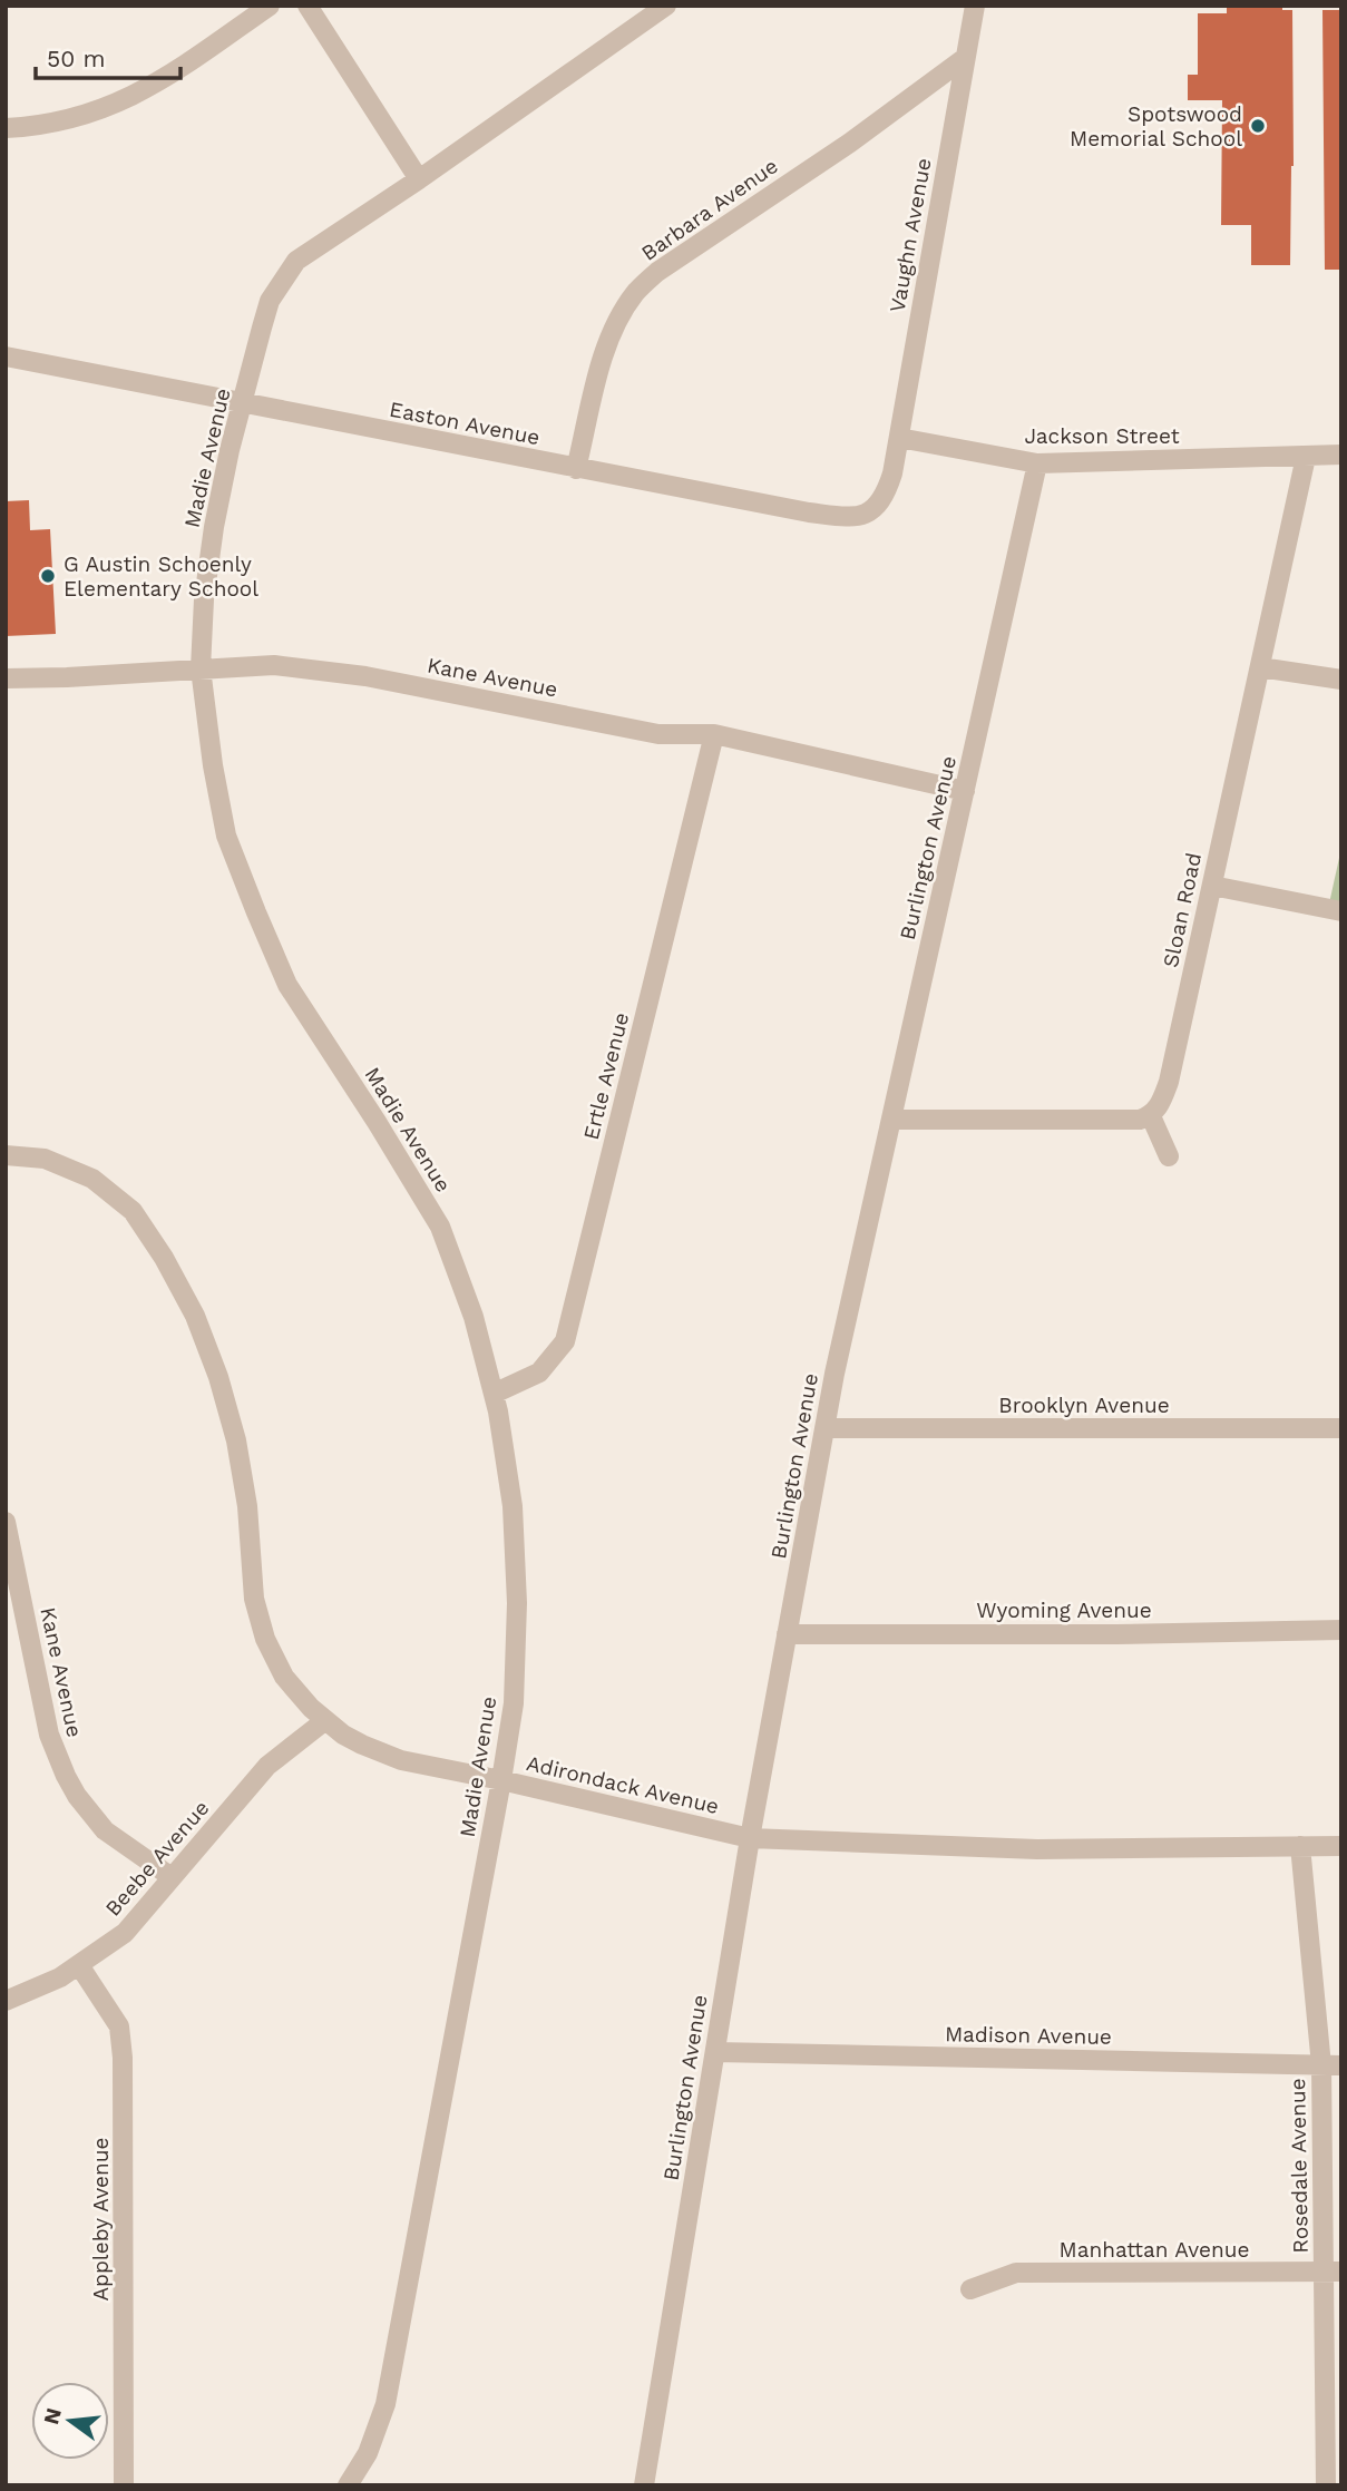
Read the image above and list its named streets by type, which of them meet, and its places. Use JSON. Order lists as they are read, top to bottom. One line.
{"streets":{"street":["Barbara Avenue","Vaughn Avenue","Easton Avenue","Jackson Street","Madie Avenue","Kane Avenue","Burlington Avenue","Sloan Road","Ertle Avenue","Brooklyn Avenue","Wyoming Avenue","Adirondack Avenue","Beebe Avenue","Madison Avenue","Rosedale Avenue","Appleby Avenue","Manhattan Avenue"]},"crossings":[["Barbara Avenue","Vaughn Avenue"],["Barbara Avenue","Easton Avenue"],["Vaughn Avenue","Easton Avenue"],["Vaughn Avenue","Jackson Street"],["Easton Avenue","Madie Avenue"],["Jackson Street","Burlington Avenue"],["Jackson Street","Sloan Road"],["Madie Avenue","Kane Avenue"],["Madie Avenue","Ertle Avenue"],["Madie Avenue","Adirondack Avenue"],["Kane Avenue","Burlington Avenue"],["Kane Avenue","Ertle Avenue"],["Kane Avenue","Beebe Avenue"],["Burlington Avenue","Brooklyn Avenue"],["Burlington Avenue","Wyoming Avenue"],["Burlington Avenue","Adirondack Avenue"],["Burlington Avenue","Madison Avenue"],["Adirondack Avenue","Beebe Avenue"],["Adirondack Avenue","Rosedale Avenue"],["Beebe Avenue","Appleby Avenue"],["Madison Avenue","Rosedale Avenue"],["Rosedale Avenue","Manhattan Avenue"]],"places":["Spotswood Memorial School","G Austin Schoenly Elementary School"],"scale_bar":"50 m","north":"left"}
